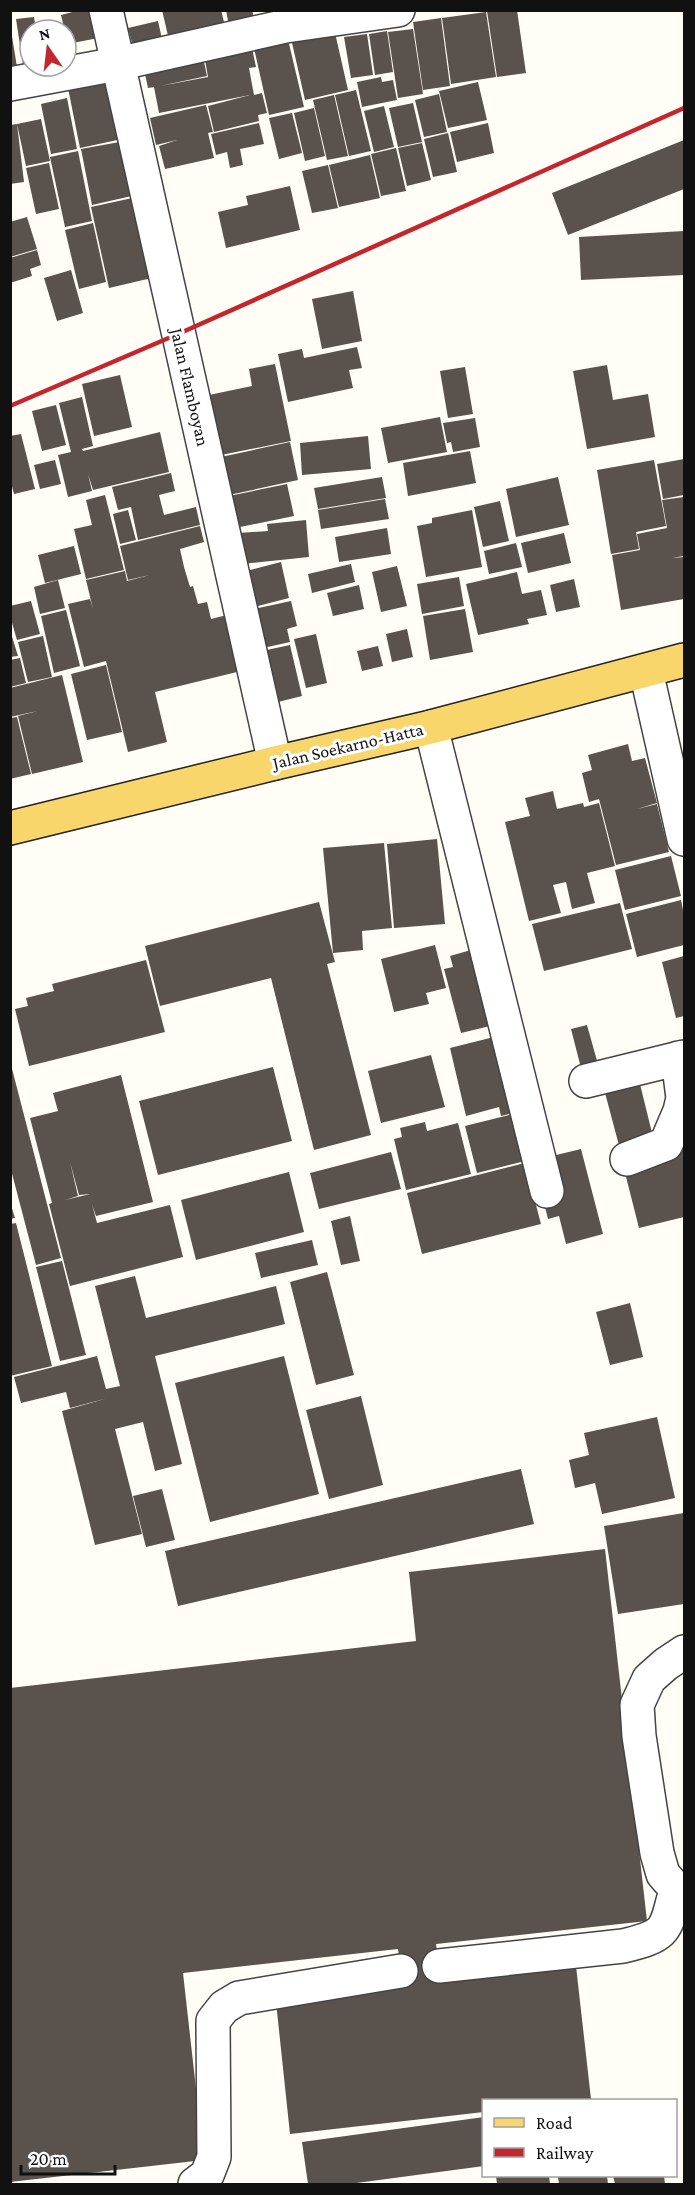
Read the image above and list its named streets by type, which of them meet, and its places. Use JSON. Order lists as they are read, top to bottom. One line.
{"streets":{"main road":["Jalan Soekarno-Hatta"],"street":["Jalan Flamboyan"]},"crossings":[["Jalan Flamboyan","Jalan Soekarno-Hatta"]],"legend":["Road","Railway"],"scale_bar":"20 m","north":"top"}
